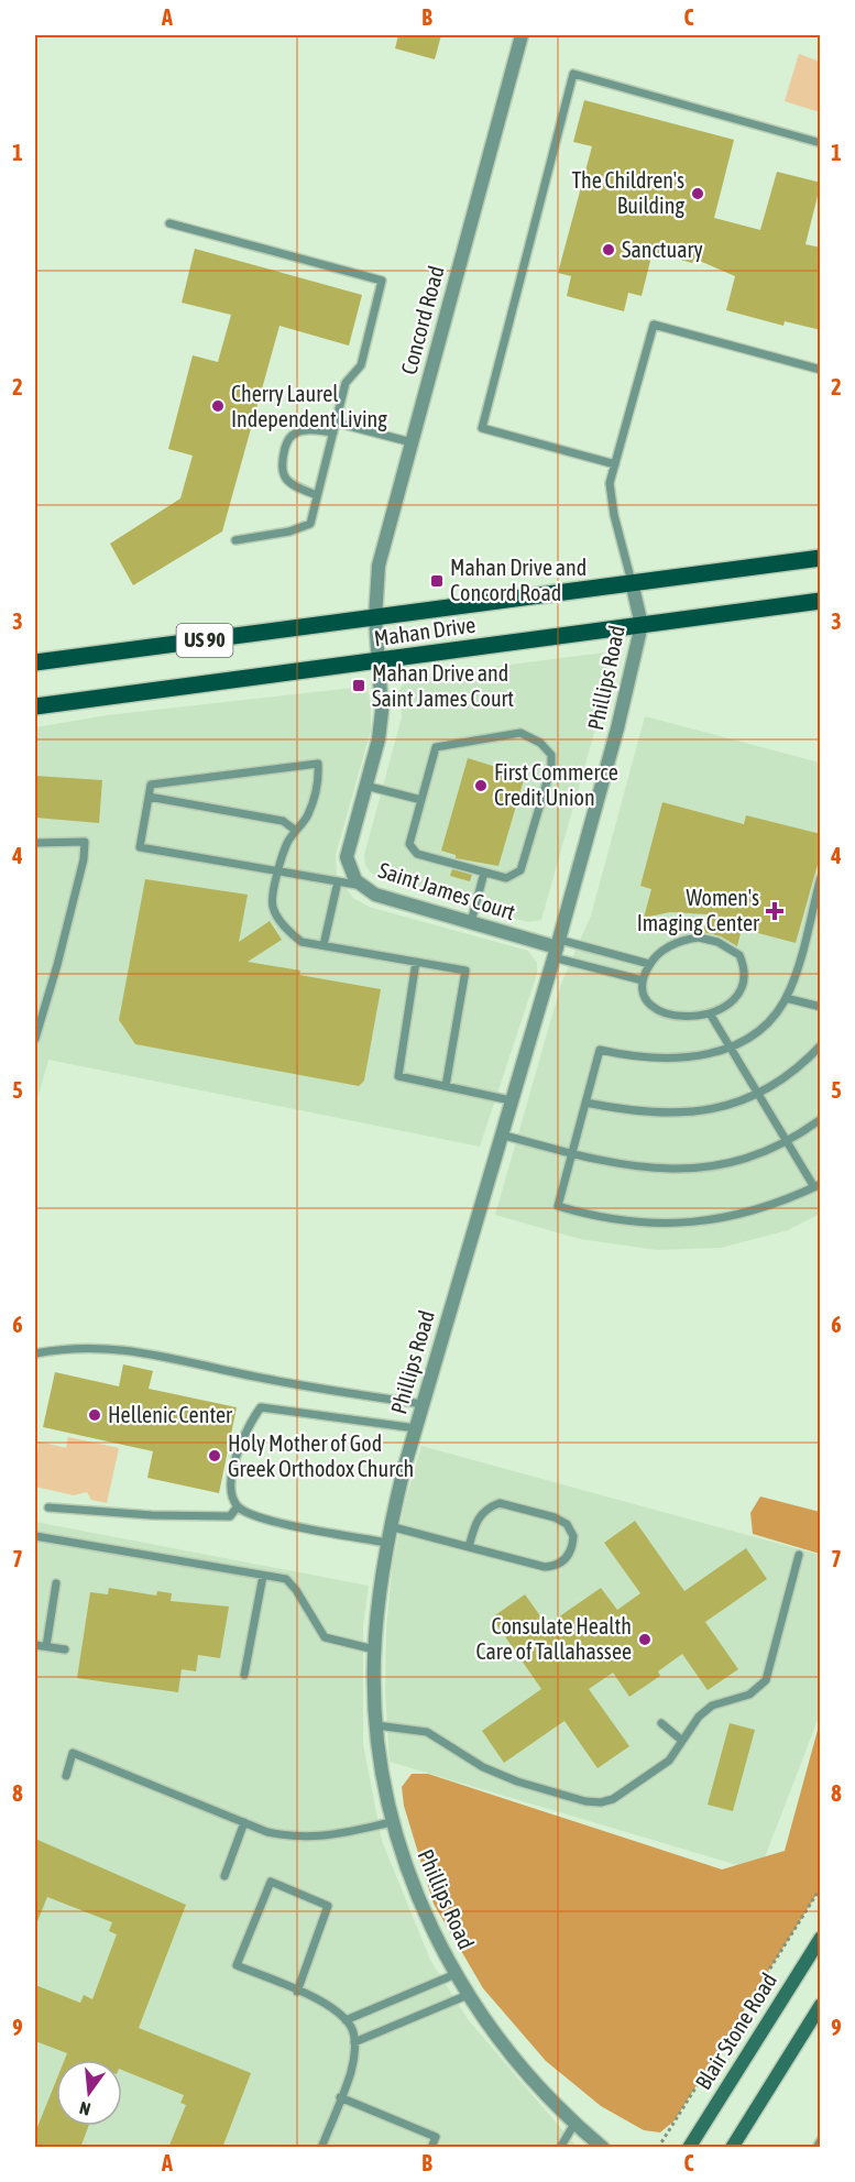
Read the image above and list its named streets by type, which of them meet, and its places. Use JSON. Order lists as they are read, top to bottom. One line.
{"streets":{"main road":["Mahan Drive","US 90","Blair Stone Road"],"street":["Concord Road","Phillips Road","Saint James Court"]},"crossings":[["Concord Road","Mahan Drive"],["Concord Road","Saint James Court"],["Mahan Drive","Phillips Road"],["Mahan Drive","Saint James Court"],["Phillips Road","Saint James Court"]],"places":{"other":["The Children's Building","Sanctuary","Cherry Laurel Independent Living","First Commerce Credit Union","Hellenic Center","Holy Mother of God Greek Orthodox Church","Consulate Health Care of Tallahassee"],"transit":["Mahan Drive and Concord Road","Mahan Drive and Saint James Court"],"health":["Women's Imaging Center"]},"north":"bottom","grid":{"columns":["A","B","C"],"rows":["1","2","3","4","5","6","7","8","9"]}}
